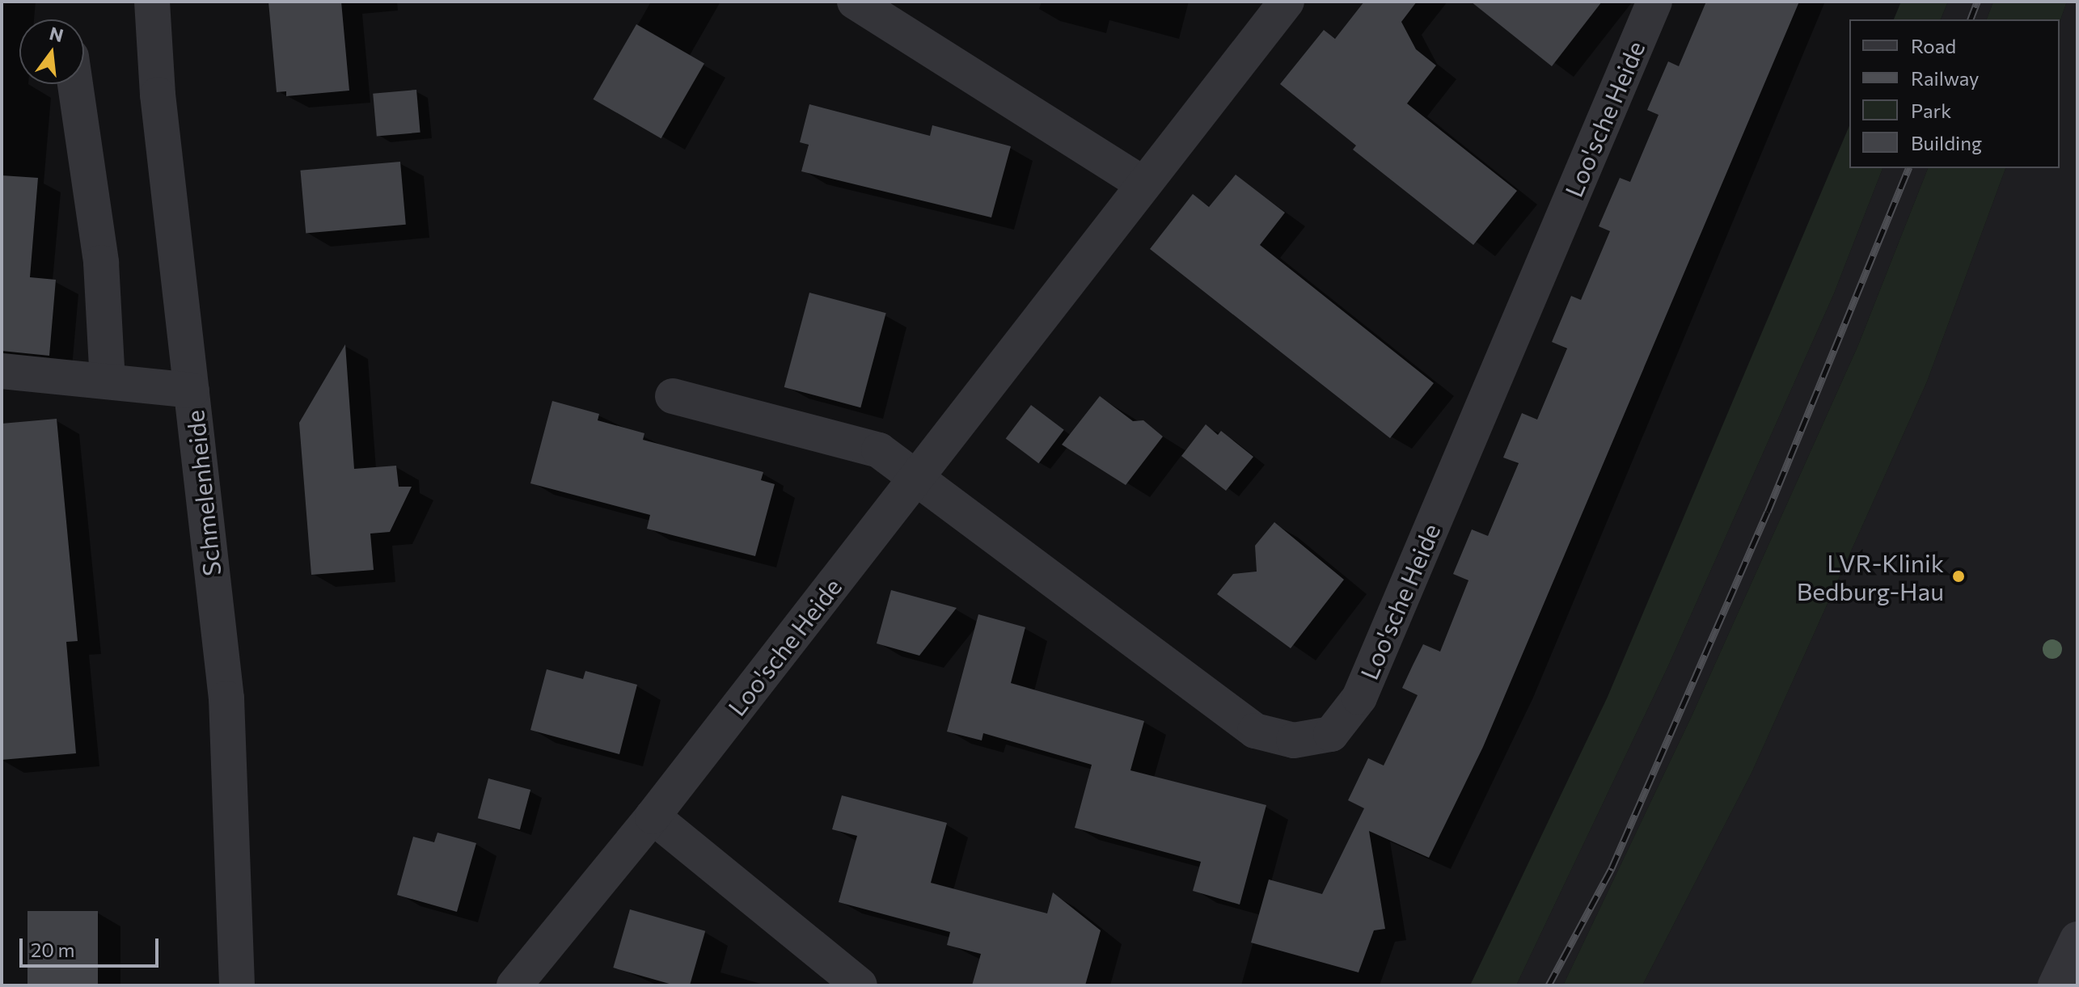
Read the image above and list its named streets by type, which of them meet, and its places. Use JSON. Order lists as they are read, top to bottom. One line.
{"streets":{"street":["Loo'sche Heide","Schmelenheide"]},"places":["LVR-Klinik Bedburg-Hau"],"legend":["Road","Railway","Park","Building"],"scale_bar":"20 m","north":"top"}
